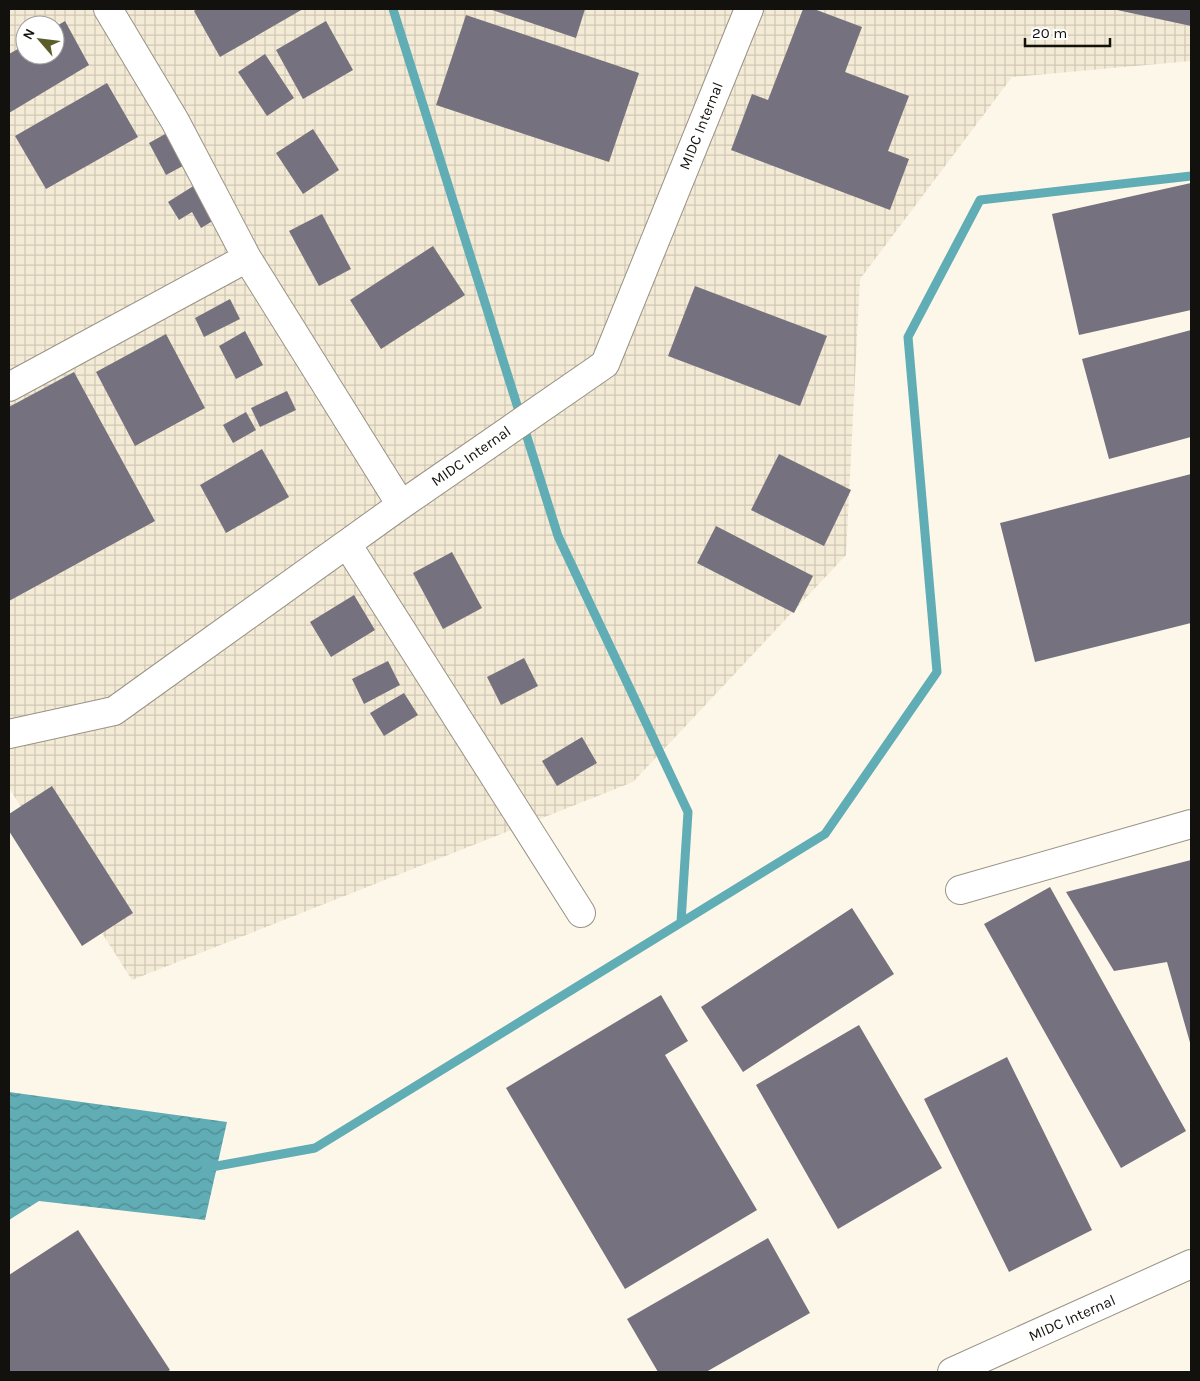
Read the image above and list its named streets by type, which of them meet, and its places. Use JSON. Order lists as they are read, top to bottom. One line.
{"streets":{"street":["MIDC Internal"]},"scale_bar":"20 m","north":"top left"}
